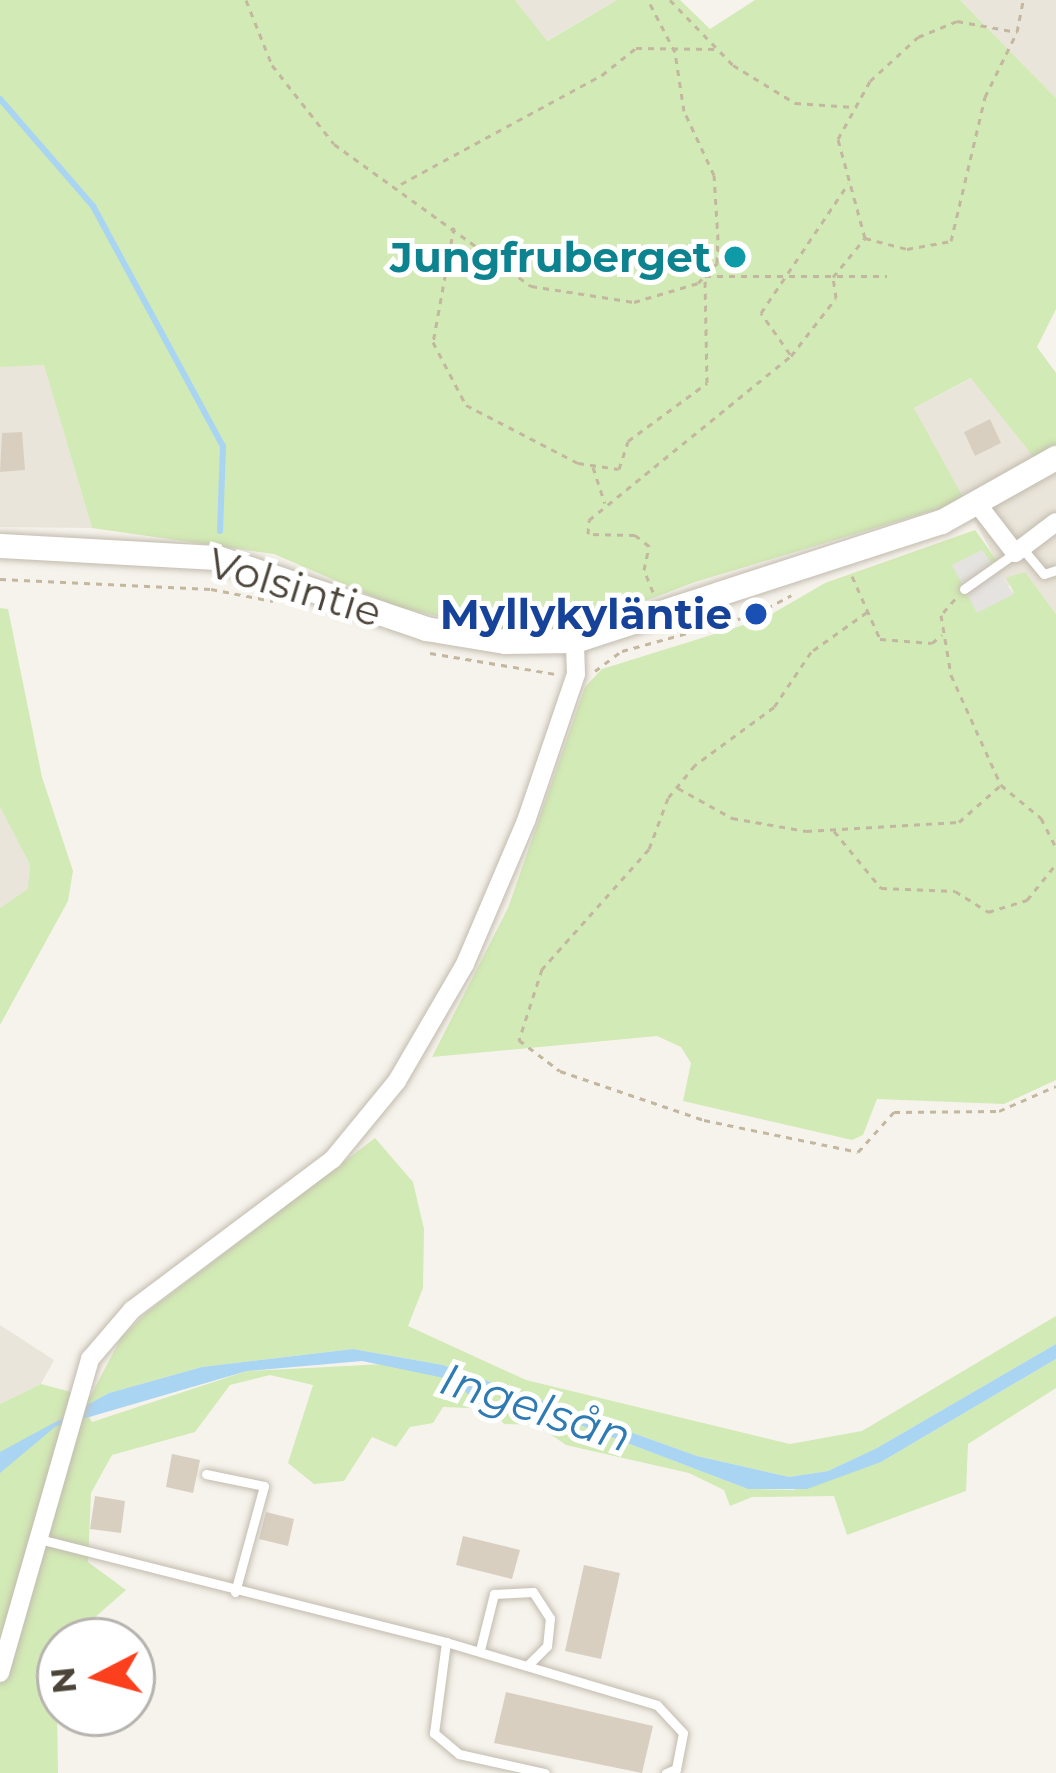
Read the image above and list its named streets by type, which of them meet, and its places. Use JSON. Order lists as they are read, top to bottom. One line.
{"streets":{"street":["Volsintie"]},"water":["Ingelsån"],"places":["Jungfruberget","Myllykyläntie"],"north":"left"}
